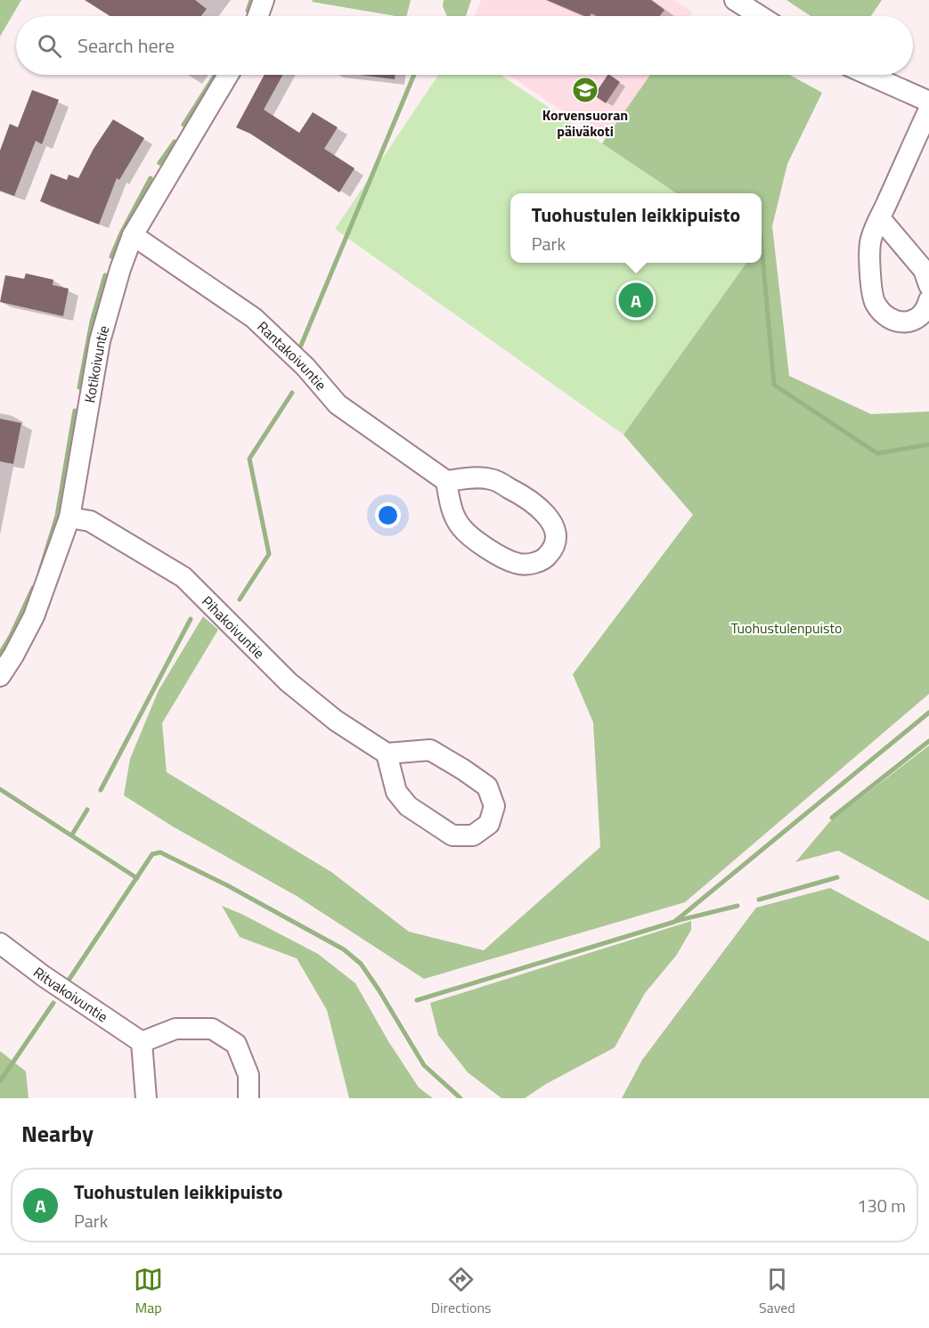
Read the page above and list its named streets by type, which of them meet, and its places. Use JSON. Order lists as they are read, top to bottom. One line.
{"streets":{"street":["Rantakoivuntie","Kotikoivuntie","Pihakoivuntie","Ritvakoivuntie"]},"crossings":[["Rantakoivuntie","Kotikoivuntie"],["Kotikoivuntie","Pihakoivuntie"]],"parks":["Tuohustulenpuisto"],"places":{"school or university":["Korvensuoran päiväkoti"]},"page":{"search":"Search here","popup":["Tuohustulen leikkipuisto","Park"],"pins":"A","heading":"Nearby","list":[{"mark":"A","name":"Tuohustulen leikkipuisto","note":"Park","value":"130 m"}],"nav":["Map","Directions","Saved"]}}
